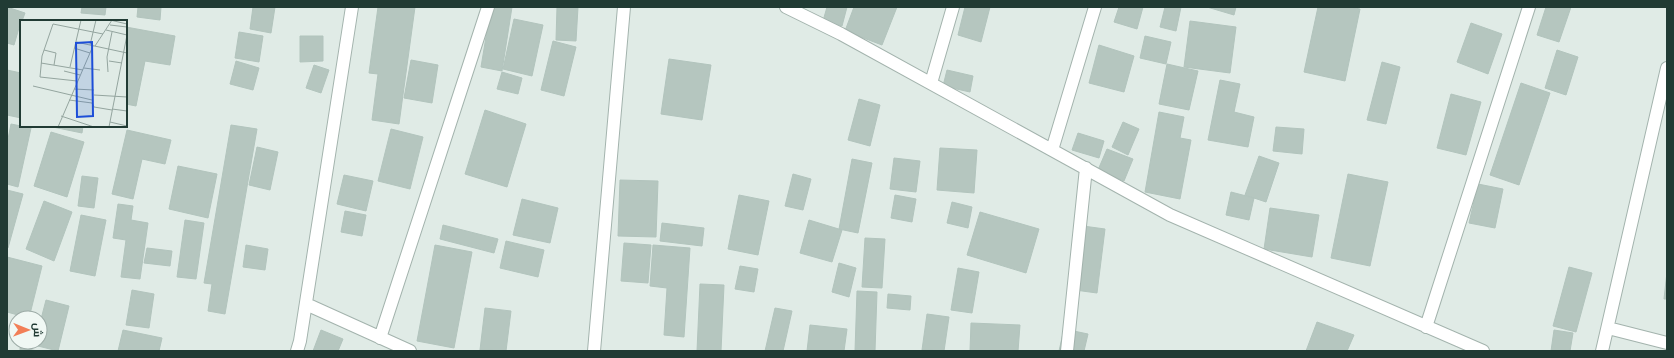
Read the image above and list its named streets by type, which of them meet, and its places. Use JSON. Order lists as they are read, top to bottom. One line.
{"north":"right"}
